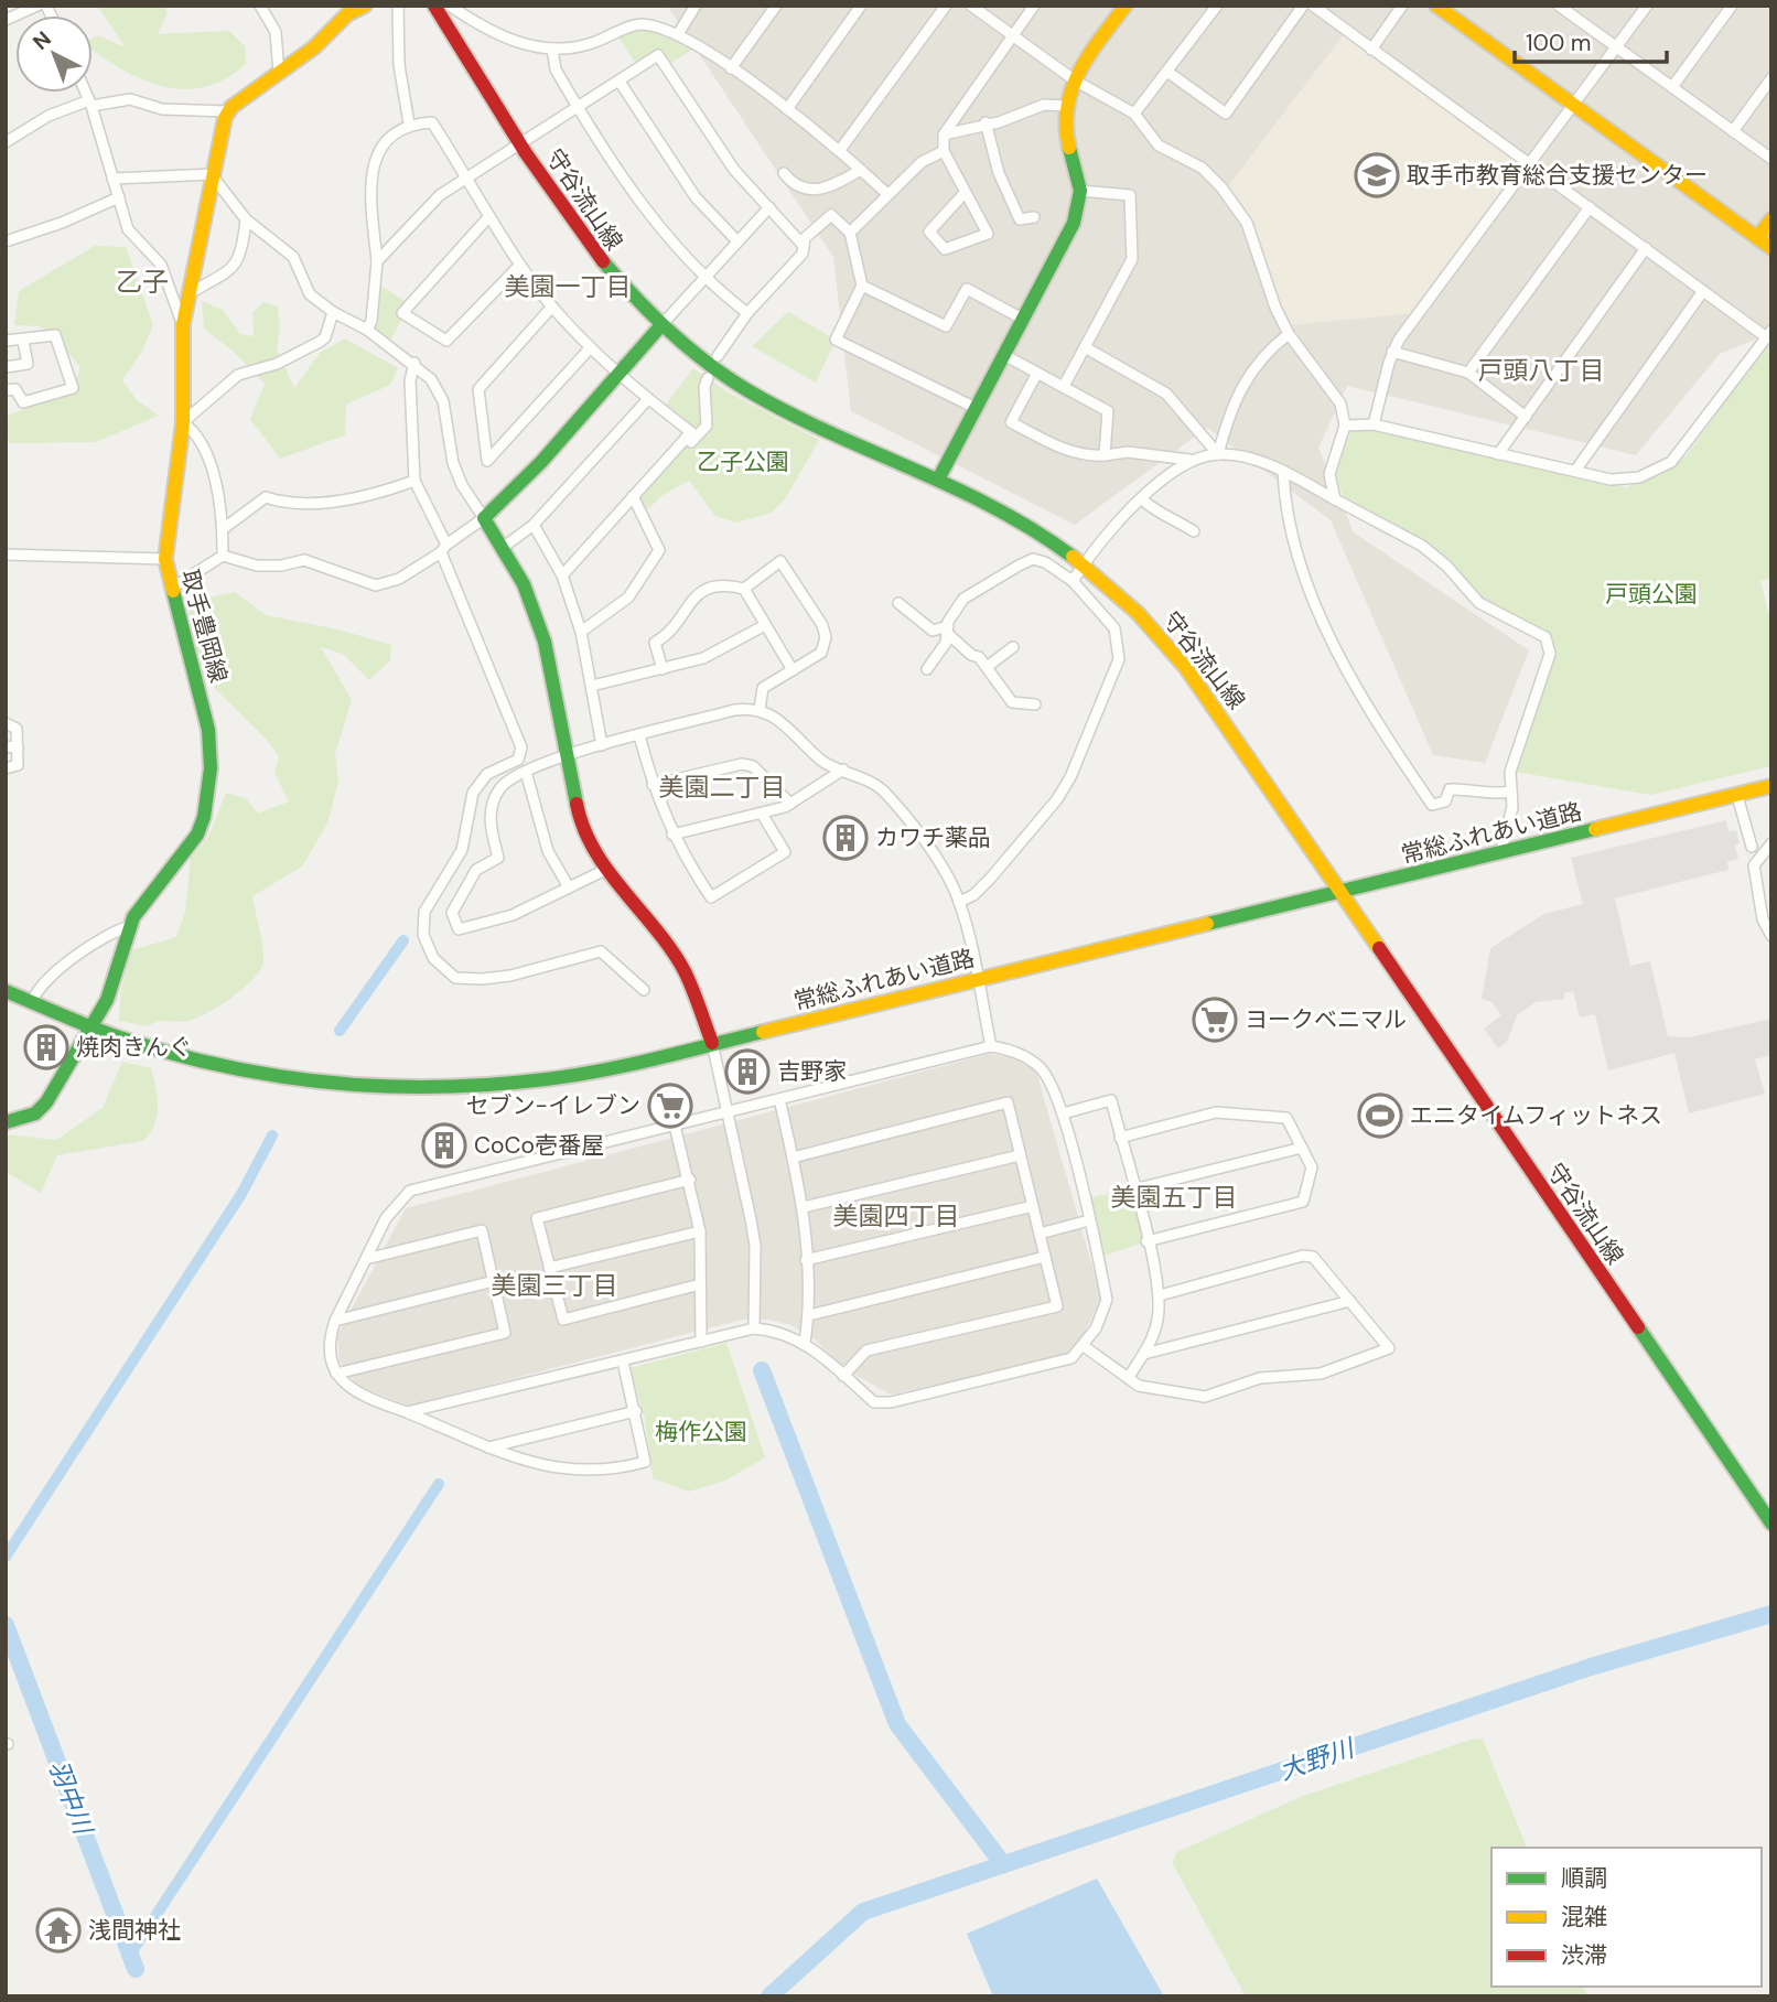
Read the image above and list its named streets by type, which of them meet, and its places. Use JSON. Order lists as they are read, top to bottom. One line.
{"streets":{"street":["守谷流山線","取手豊岡線","常総ふれあい道路"]},"crossings":[["守谷流山線","常総ふれあい道路"],["取手豊岡線","常総ふれあい道路"]],"districts":["乙子","美園一丁目","戸頭八丁目","美園二丁目","美園五丁目","美園四丁目","美園三丁目"],"water":["大野川","羽中川"],"parks":["乙子公園","戸頭公園","梅作公園"],"places":{"school or university":["取手市教育総合支援センター"],"building":["カワチ薬品","焼肉きんぐ","吉野家","CoCo壱番屋"],"supermarket":["ヨークベニマル","セブン-イレブン"],"sports":["エニタイムフィットネス"],"temple":["浅間神社"]},"legend":["順調","混雑","渋滞"],"scale_bar":"100 m","north":"top left"}
